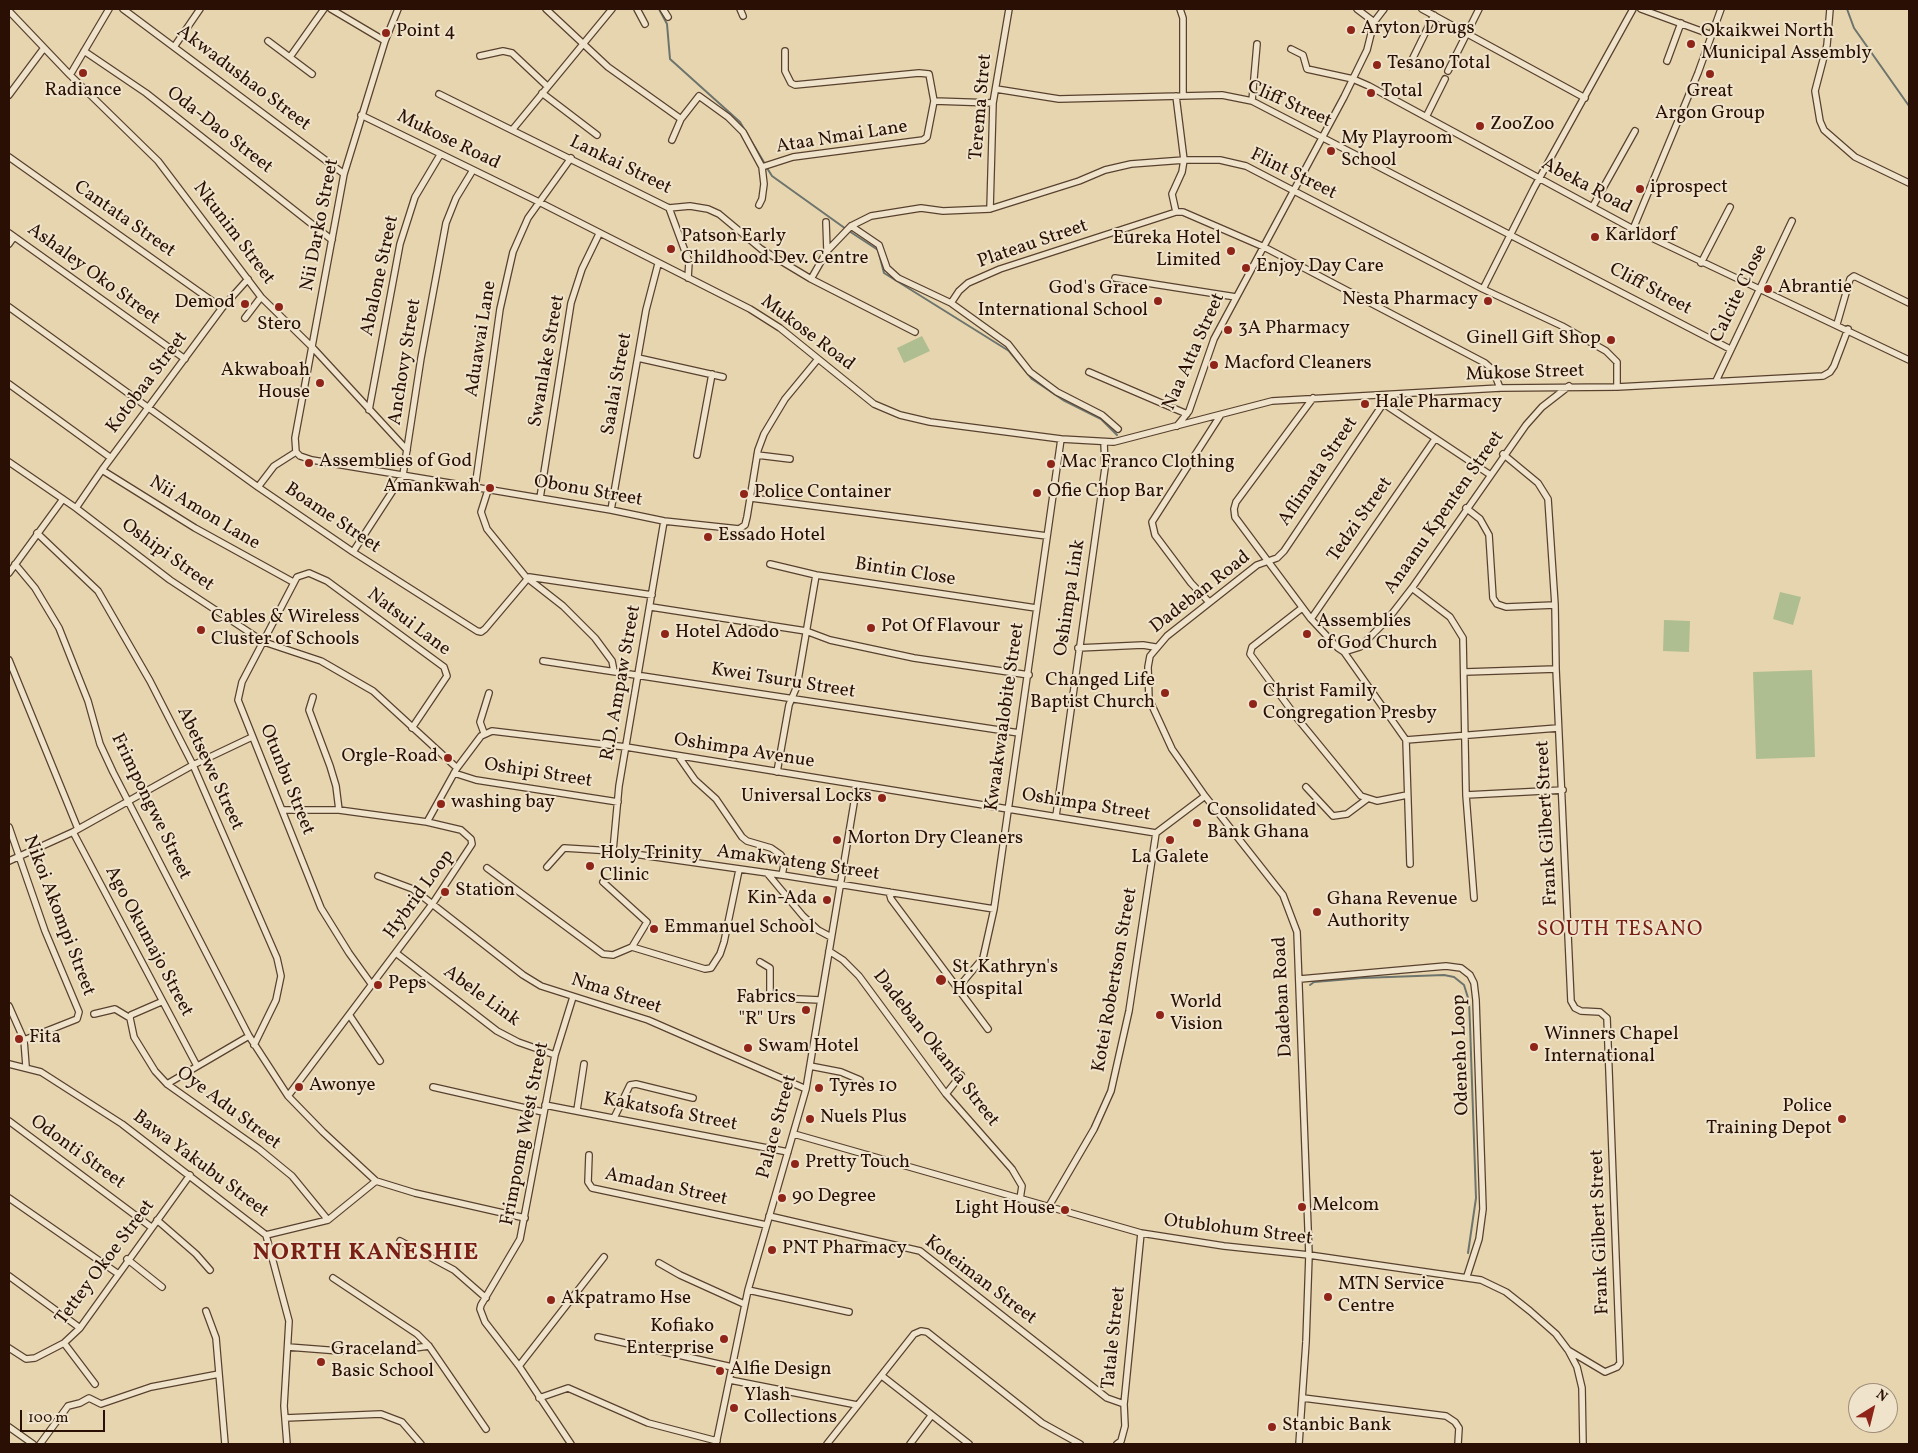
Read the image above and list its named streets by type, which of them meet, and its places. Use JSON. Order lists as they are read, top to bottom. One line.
{"streets":{"street":["Akwadushao Street","Cliff Street","Terema Stret","Oda-Dao Street","Ataa Nmai Lane","Mukose Road","Lankai Street","Flint Street","Abeka Road","Cantata Street","Nii Darko Street","Nkunim Street","Plateau Street","Ashaley Oko Street","Abalone Street","Calcite Close","Aduawai Lane","Naa Atta Street","Swanlake Street","Anchovy Street","Mukose Street","Kotobaa Street","Saalai Street","Aflimata Street","Obonu Street","Anaanu Kpenten Street","Nii Amon Lane","Boame Street","Tedzi Street","Oshipi Street","Bintin Close","Dadeban Road","Oshimpa Link","Natsui Lane","Kwei Tsuru Street","R.D. Ampaw Street","Kwaakwaalobite Street","Oshimpa Avenue","Abetsewe Street","Otunbu Street","Oshimpa Street","Frimpongwe Street","Frank Gilbert Street","Amakwateng Street","Hybrid Loop","Nikoi Akompi Street","Ago Okumajo Street","Kotei Robertson Street","Nma Street","Abele Link","Dadeban Okanta Street","Odeneho Loop","Oye Adu Street","Kakatsofa Street","Palace Street","Frimpomg West Street","Odonti Street","Bawa Yakubu Street","Amadan Street","Otublohum Street","Tettey Okoe Street","Koteiman Street","Tatale Street"]},"crossings":[["Akwadushao Street","Nii Darko Street"],["Cliff Street","Terema Stret"],["Cliff Street","Calcite Close"],["Cliff Street","Naa Atta Street"],["Terema Stret","Flint Street"],["Oda-Dao Street","Nii Darko Street"],["Mukose Road","Nii Darko Street"],["Mukose Road","Abalone Street"],["Mukose Road","Aduawai Lane"],["Mukose Road","Naa Atta Street"],["Mukose Road","Swanlake Street"],["Mukose Road","Anchovy Street"],["Mukose Road","Mukose Street"],["Mukose Road","Saalai Street"],["Mukose Road","Obonu Street"],["Mukose Road","Oshimpa Link"],["Mukose Road","Kwaakwaalobite Street"],["Lankai Street","Flint Street"],["Lankai Street","Aduawai Lane"],["Flint Street","Naa Atta Street"],["Flint Street","Mukose Street"],["Abeka Road","Calcite Close"],["Abeka Road","Naa Atta Street"],["Abeka Road","Mukose Street"],["Cantata Street","Kotobaa Street"],["Nii Darko Street","Nkunim Street"],["Nii Darko Street","Obonu Street"],["Nkunim Street","Abalone Street"],["Nkunim Street","Anchovy Street"],["Nkunim Street","Kotobaa Street"],["Ashaley Oko Street","Kotobaa Street"],["Calcite Close","Mukose Street"],["Aduawai Lane","Obonu Street"],["Naa Atta Street","Mukose Street"],["Swanlake Street","Obonu Street"],["Anchovy Street","Obonu Street"],["Anchovy Street","Boame Street"],["Mukose Street","Aflimata Street"],["Mukose Street","Anaanu Kpenten Street"],["Kotobaa Street","Nii Amon Lane"],["Kotobaa Street","Boame Street"],["Kotobaa Street","Oshipi Street"],["Saalai Street","Obonu Street"],["Aflimata Street","Dadeban Road"],["Obonu Street","R.D. Ampaw Street"],["Anaanu Kpenten Street","Frank Gilbert Street"],["Nii Amon Lane","Natsui Lane"],["Nii Amon Lane","Otunbu Street"],["Oshipi Street","Natsui Lane"],["Oshipi Street","R.D. Ampaw Street"],["Oshipi Street","Otunbu Street"],["Bintin Close","Kwaakwaalobite Street"],["Dadeban Road","Oshimpa Street"],["Dadeban Road","Odeneho Loop"],["Dadeban Road","Otublohum Street"],["Oshimpa Link","Oshimpa Street"],["Natsui Lane","Otunbu Street"],["Kwei Tsuru Street","R.D. Ampaw Street"],["Kwei Tsuru Street","Kwaakwaalobite Street"],["R.D. Ampaw Street","Oshimpa Avenue"],["R.D. Ampaw Street","Amakwateng Street"],["Kwaakwaalobite Street","Oshimpa Avenue"],["Kwaakwaalobite Street","Oshimpa Street"],["Kwaakwaalobite Street","Amakwateng Street"],["Oshimpa Avenue","Oshimpa Street"],["Oshimpa Avenue","Palace Street"],["Abetsewe Street","Frimpongwe Street"],["Otunbu Street","Hybrid Loop"],["Oshimpa Street","Kotei Robertson Street"],["Frank Gilbert Street","Otublohum Street"],["Amakwateng Street","Palace Street"],["Hybrid Loop","Nma Street"],["Hybrid Loop","Abele Link"],["Kotei Robertson Street","Otublohum Street"],["Nma Street","Palace Street"],["Nma Street","Frimpomg West Street"],["Abele Link","Frimpomg West Street"],["Dadeban Okanta Street","Palace Street"],["Dadeban Okanta Street","Otublohum Street"],["Odeneho Loop","Otublohum Street"],["Kakatsofa Street","Palace Street"],["Kakatsofa Street","Frimpomg West Street"],["Palace Street","Amadan Street"],["Palace Street","Otublohum Street"],["Palace Street","Koteiman Street"],["Odonti Street","Tettey Okoe Street"],["Bawa Yakubu Street","Tettey Okoe Street"],["Otublohum Street","Tatale Street"],["Koteiman Street","Tatale Street"]],"districts":["SOUTH TESANO","NORTH KANESHIE"],"places":["Aryton Drugs","Point 4","Okaikwei North Municipal Assembly","Tesano Total","Radiance","Great Argon Group","Total","ZooZoo","My Playroom School","iprospect","Karldorf","Patson Early Childhood Dev. Centre","Eureka Hotel Limited","Enjoy Day Care","Abrantie","God's Grace International School","Nesta Pharmacy","Demod","Stero","3A Pharmacy","Ginell Gift Shop","Macford Cleaners","Akwaboah House","Hale Pharmacy","Assemblies of God","Mac Franco Clothing","Amankwah","Ofie Chop Bar","Police Container","Essado Hotel","Pot Of Flavour","Cables & Wireless Cluster of Schools","Hotel Adodo","Assemblies of God Church","Changed Life Baptist Church","Christ Family Congregation Presby","Orgle-Road","Universal Locks","washing bay","Consolidated Bank Ghana","Morton Dry Cleaners","La Galete","Holy Trinity Clinic","Station","Kin-Ada","Ghana Revenue Authority","Emmanuel School","St. Kathryn's Hospital","Peps","Fabrics \"R\" Urs","World Vision","Fita","Winners Chapel International","Swam Hotel","Awonye","Tyres 10","Nuels Plus","Police Training Depot","Pretty Touch","90 Degree","Melcom","Light House","PNT Pharmacy","MTN Service Centre","Akpatramo Hse","Kofiako Enterprise","Graceland Basic School","Alfie Design","Ylash Collections","Stanbic Bank"],"scale_bar":"100 m","north":"top right"}
